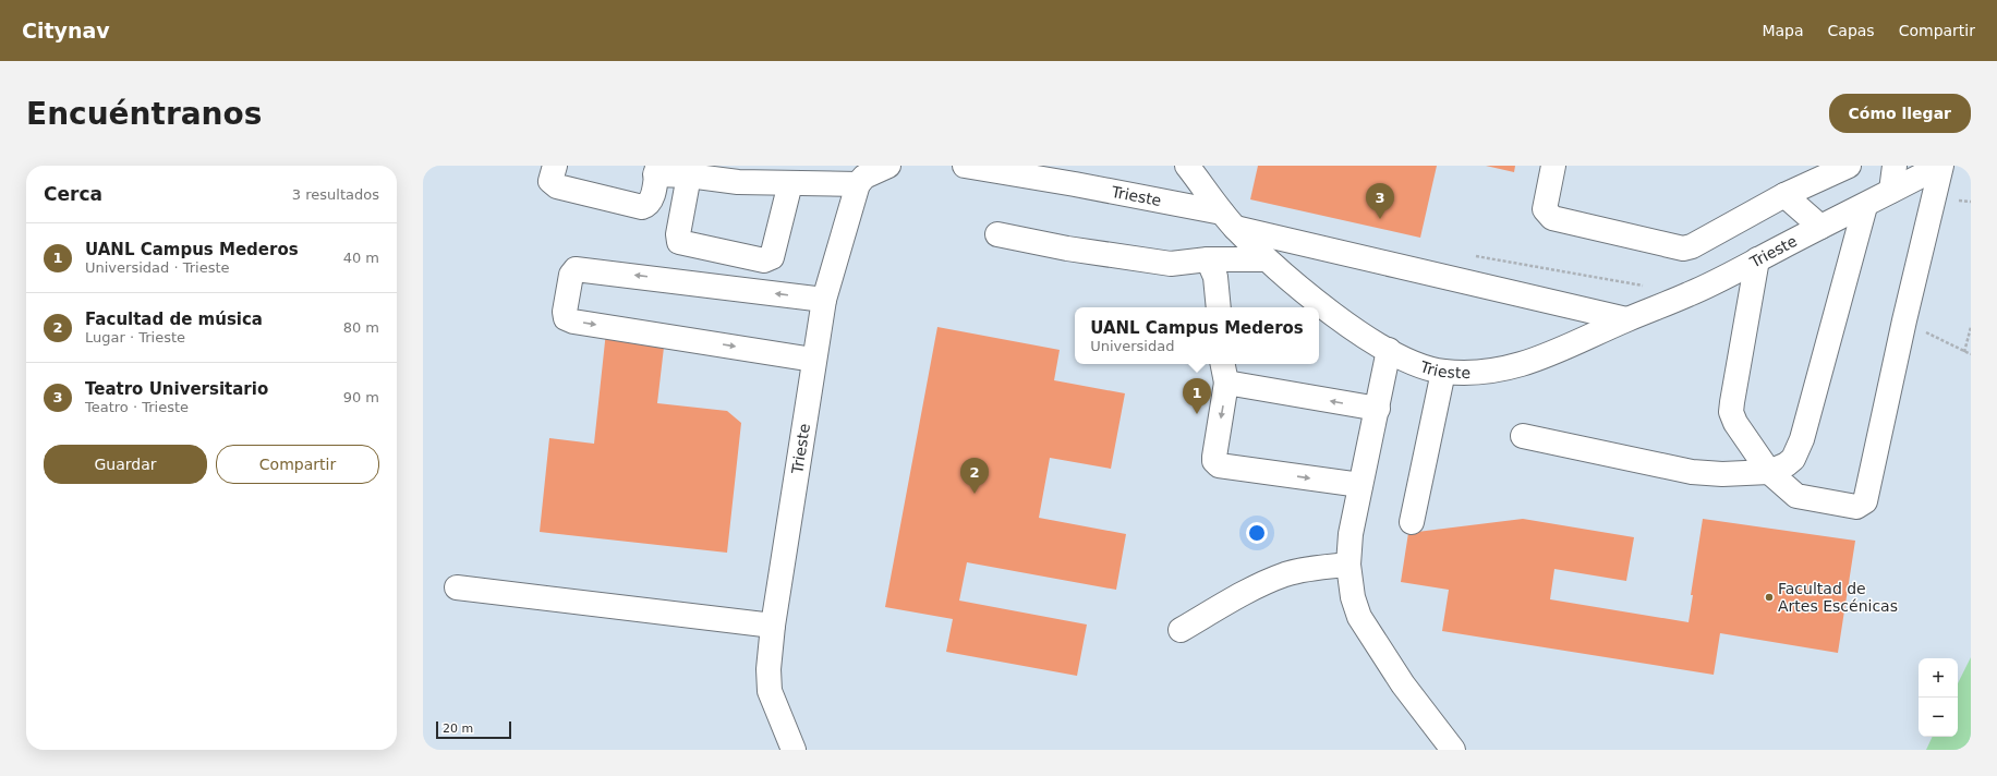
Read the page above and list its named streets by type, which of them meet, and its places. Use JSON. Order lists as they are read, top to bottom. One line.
{"streets":{"street":["Trieste"]},"places":["Facultad de Artes Escénicas"],"scale_bar":"20 m","page":{"header":"Citynav","nav":["Mapa","Capas","Compartir"],"buttons":["Cómo llegar",["Guardar","Compartir"]],"title":"Encuéntranos","heading":["Cerca","3 resultados"],"pins":["3","1","2"],"list":[{"mark":"1","name":"UANL Campus Mederos","note":"Universidad · Trieste","value":"40 m"},{"mark":"2","name":"Facultad de música","note":"Lugar · Trieste","value":"80 m"},{"mark":"3","name":"Teatro Universitario","note":"Teatro · Trieste","value":"90 m"}],"popup":["UANL Campus Mederos","Universidad"],"map_buttons":["+","−"],"scale":"20 m"}}
